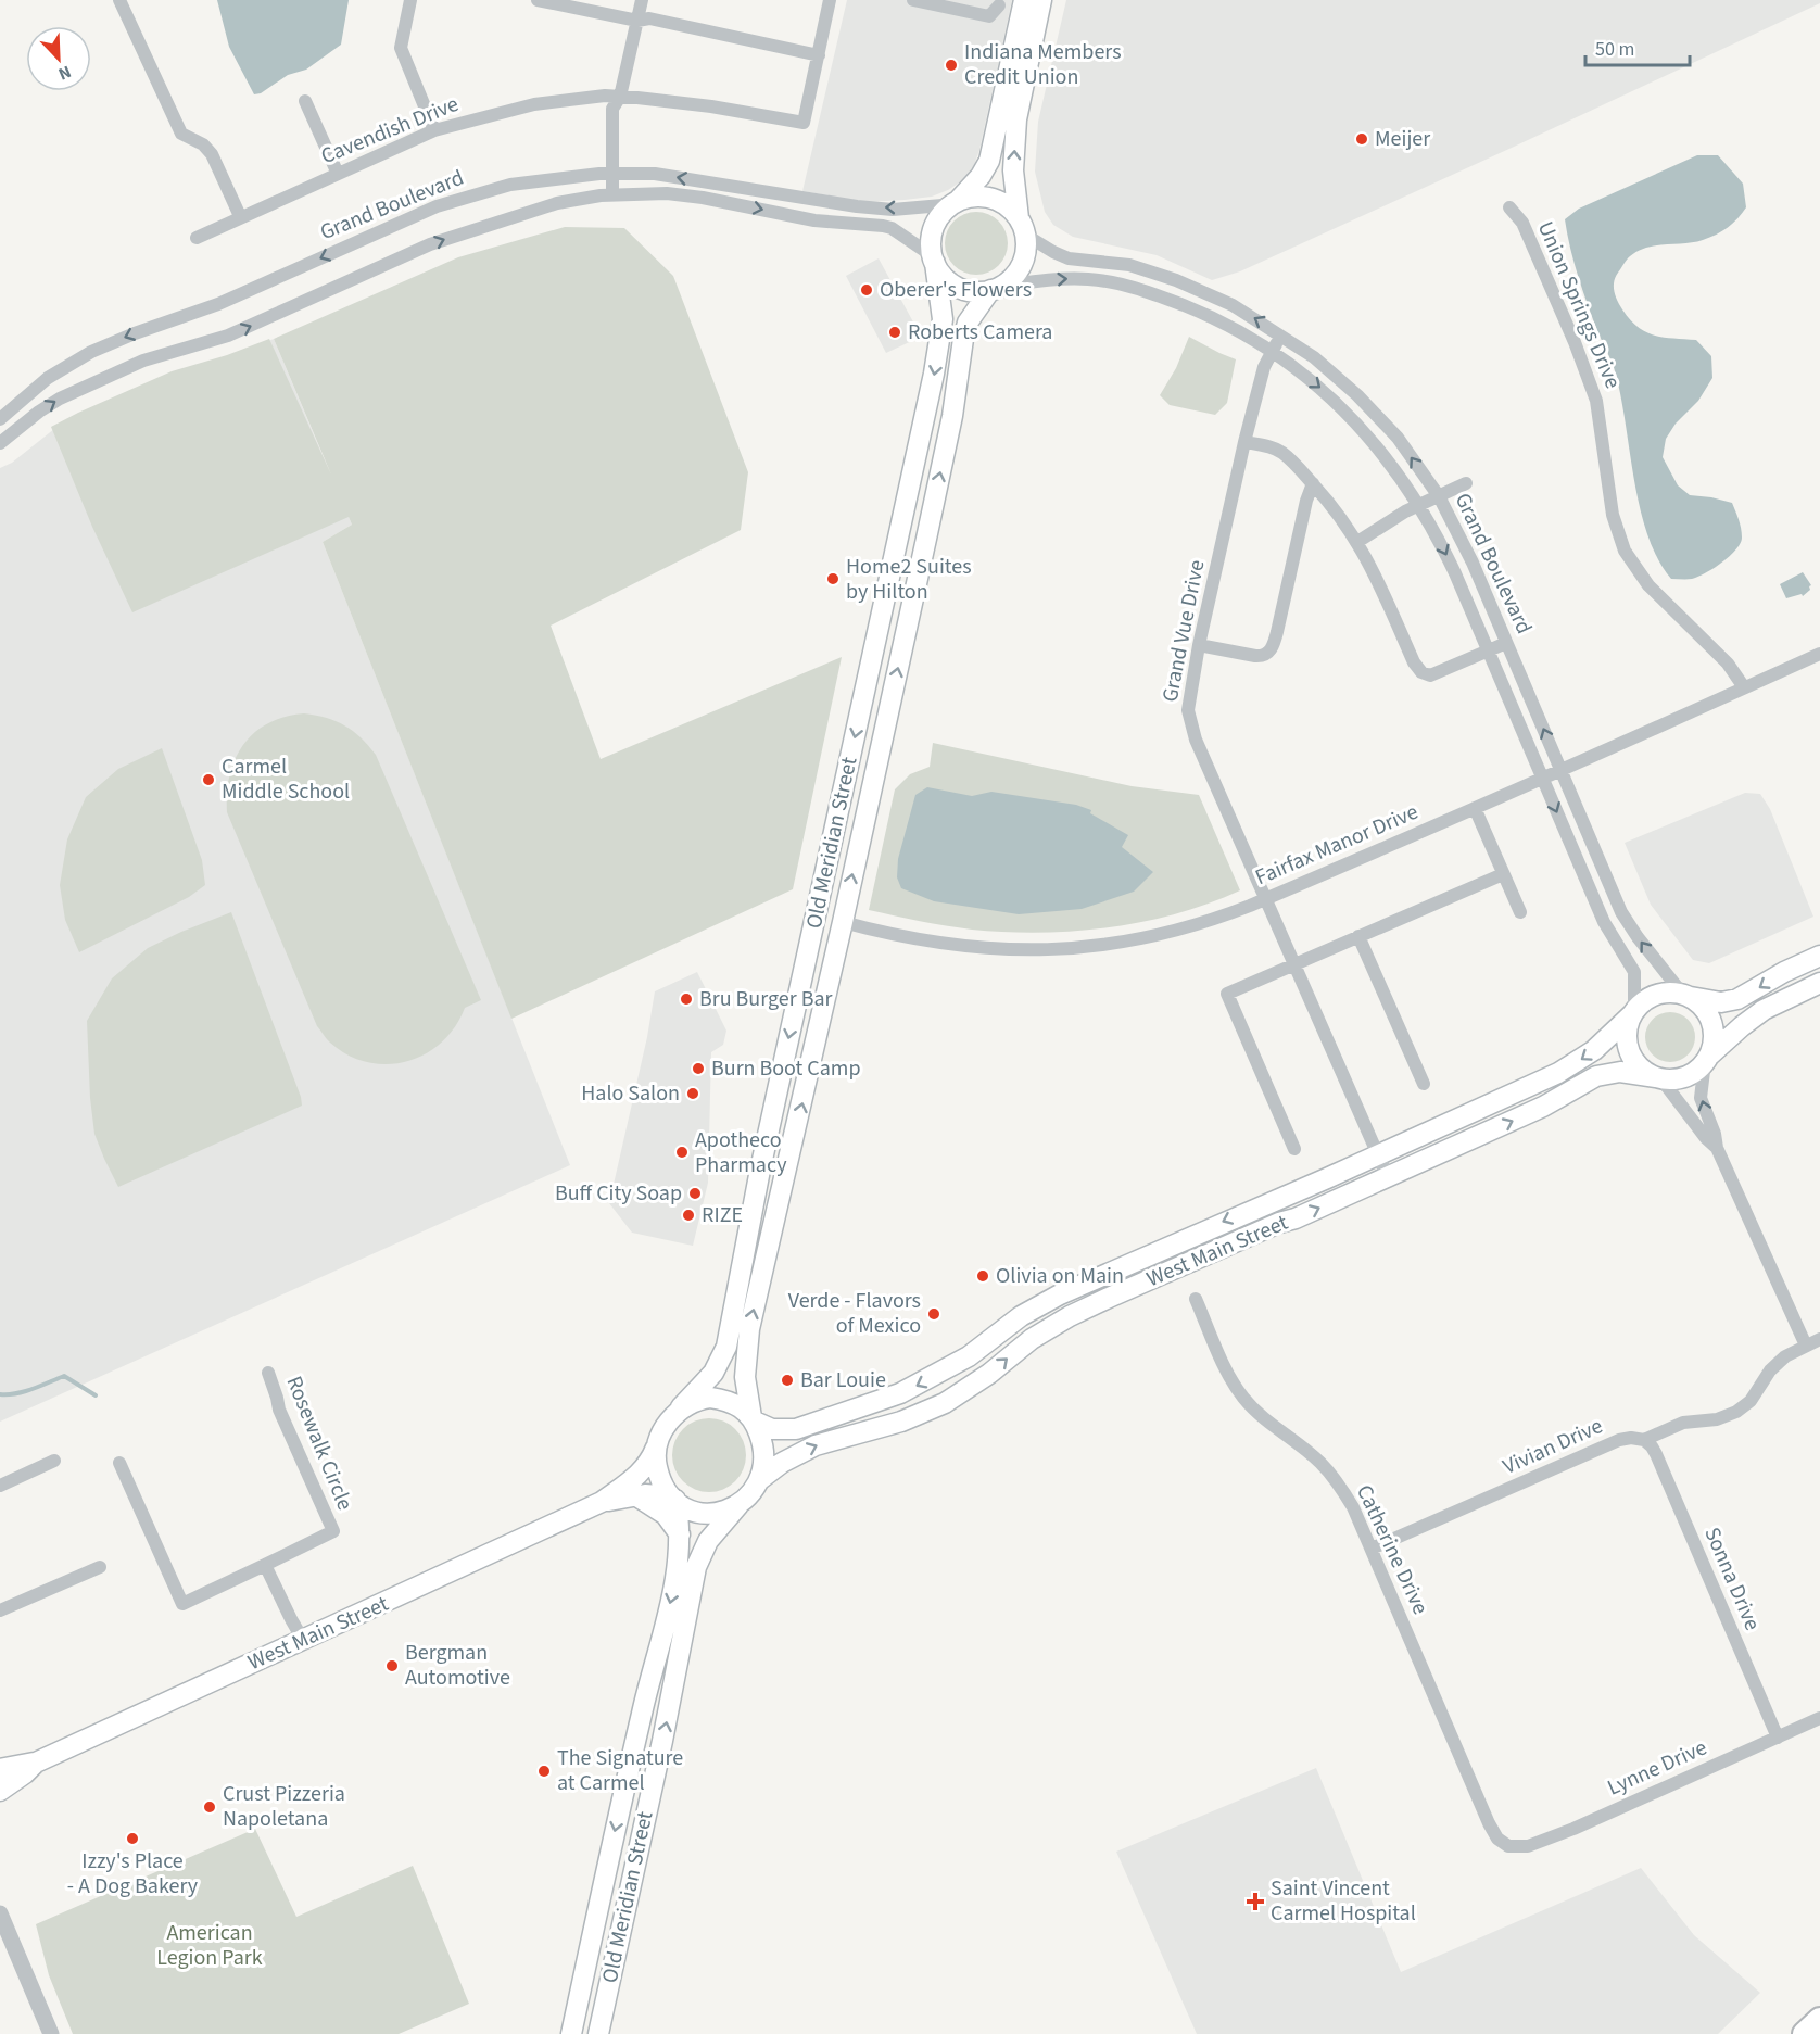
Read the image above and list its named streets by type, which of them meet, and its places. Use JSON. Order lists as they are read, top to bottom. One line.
{"streets":{"main road":["Old Meridian Street","West Main Street"],"street":["Cavendish Drive","Grand Boulevard","Union Springs Drive","Grand Vue Drive","Fairfax Manor Drive","Rosewalk Circle","Vivian Drive","Catherine Drive","Sonna Drive","Lynne Drive"]},"crossings":[["Grand Boulevard","Grand Vue Drive"],["Grand Boulevard","Old Meridian Street"],["Grand Boulevard","Fairfax Manor Drive"],["Grand Boulevard","West Main Street"],["Union Springs Drive","Fairfax Manor Drive"],["Grand Vue Drive","Fairfax Manor Drive"],["Grand Vue Drive","West Main Street"],["Old Meridian Street","Fairfax Manor Drive"],["Old Meridian Street","West Main Street"],["Vivian Drive","Catherine Drive"],["Vivian Drive","Sonna Drive"],["Catherine Drive","Lynne Drive"],["Sonna Drive","Lynne Drive"]],"parks":["American Legion Park"],"places":{"other":["Indiana Members Credit Union","Meijer","Oberer's Flowers","Roberts Camera","Home2 Suites by Hilton","Carmel Middle School","Bru Burger Bar","Burn Boot Camp","Halo Salon","Apotheco Pharmacy","Buff City Soap","RIZE","Olivia on Main","Verde - Flavors of Mexico","Bar Louie","Bergman Automotive","The Signature at Carmel","Crust Pizzeria Napoletana","Izzy's Place - A Dog Bakery"],"health":["Saint Vincent Carmel Hospital"]},"scale_bar":"50 m","north":"bottom right"}
